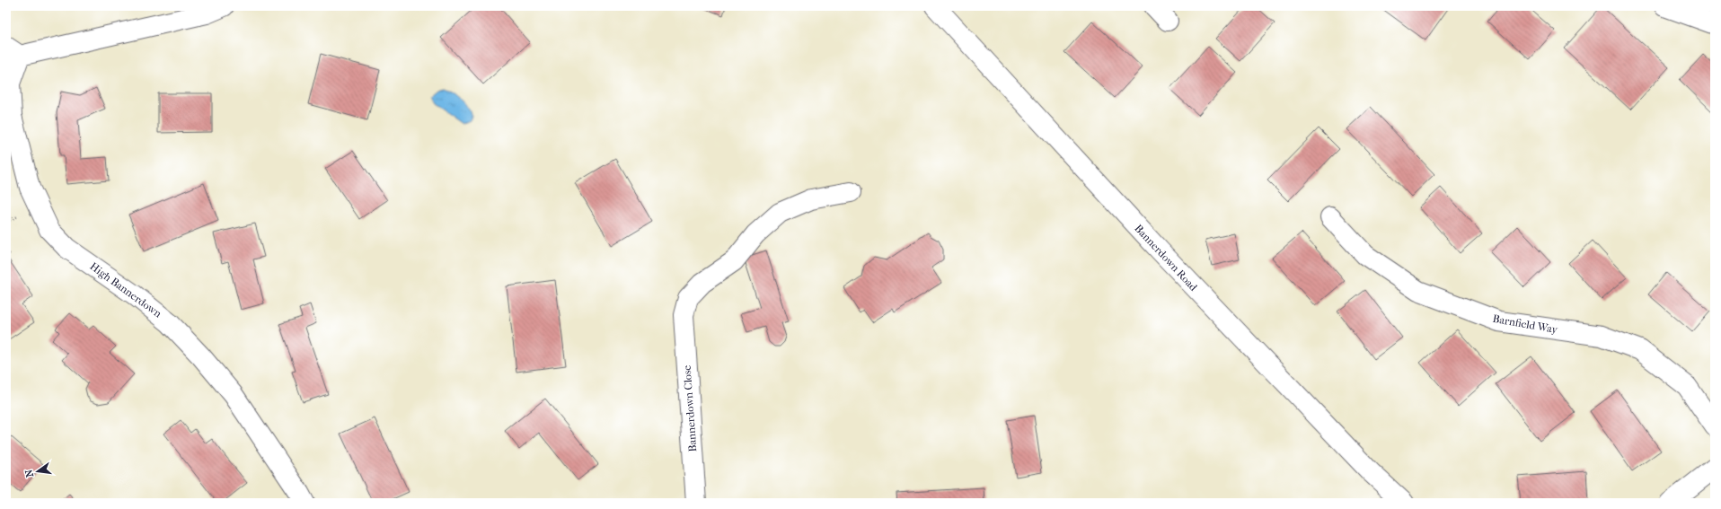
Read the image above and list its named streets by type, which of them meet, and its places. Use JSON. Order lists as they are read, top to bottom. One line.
{"streets":{"street":["Bannerdown Road","High Bannerdown","Barnfield Way","Bannerdown Close"]},"north":"left"}
